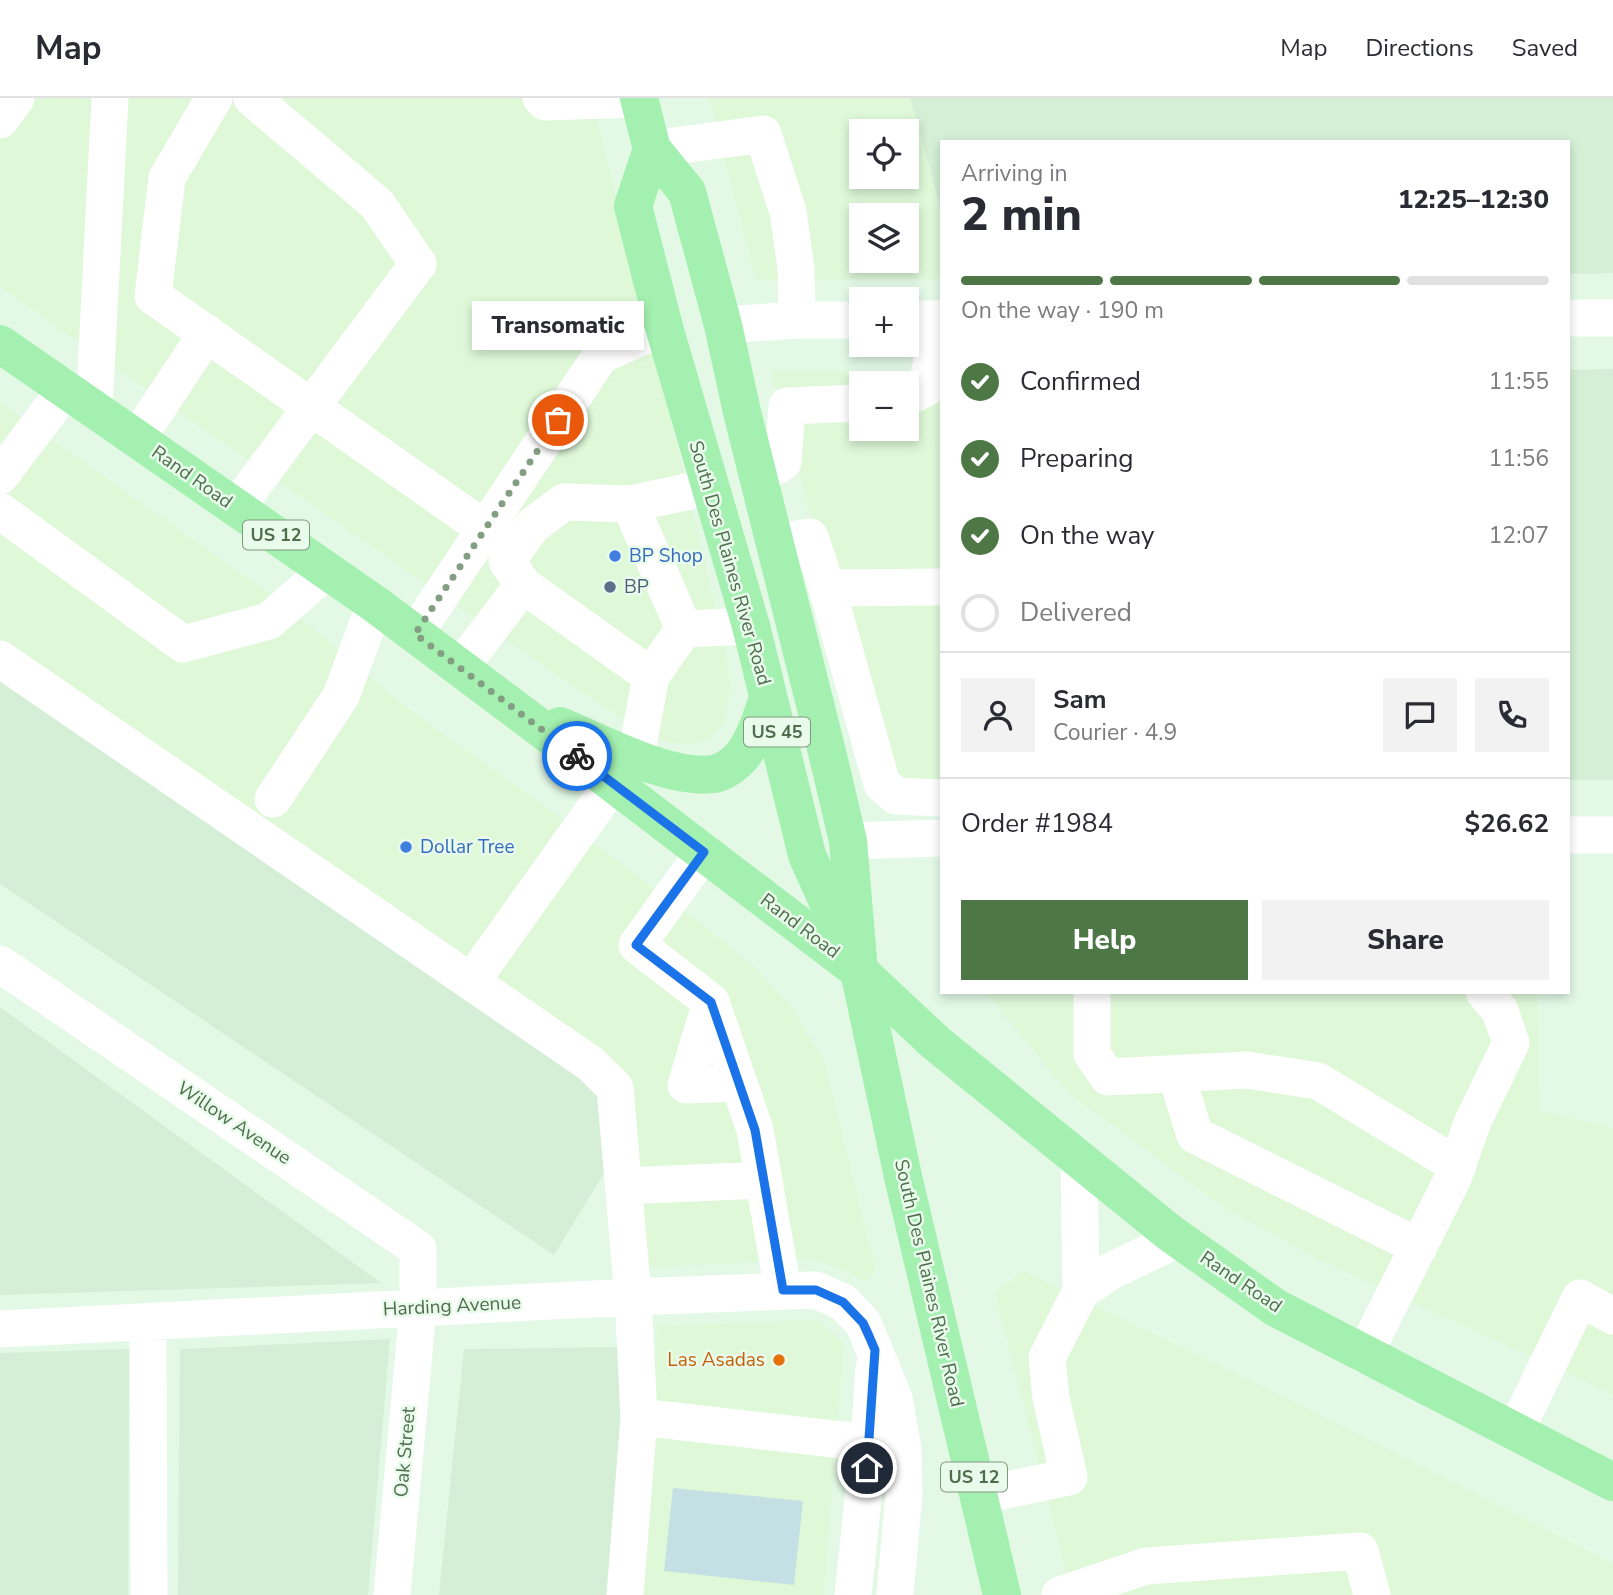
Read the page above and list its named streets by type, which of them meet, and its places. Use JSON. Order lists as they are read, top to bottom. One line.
{"streets":{"main road":["Rand Road","US 12","South Des Plaines River Road","US 45"],"street":["Willow Avenue","Harding Avenue","Oak Street"]},"crossings":[["Rand Road","South Des Plaines River Road"],["Willow Avenue","Harding Avenue"],["Willow Avenue","Oak Street"],["Harding Avenue","Oak Street"]],"places":["Transomatic","BP Shop","BP","Dollar Tree","Las Asadas"],"page":{"header":"Map","nav":["Map","Directions","Saved"],"map_buttons":["+","−"],"heading":["2 min","Arriving in","12:25–12:30"],"panel":["Sam","Courier · 4.9","Order #1984","$26.62"],"bar":"On the way · 190 m","bubble":"Transomatic","list":[["Confirmed","11:55"],["Preparing","11:56"],["On the way","12:07"],"Delivered"],"buttons":["Help","Share"]}}
